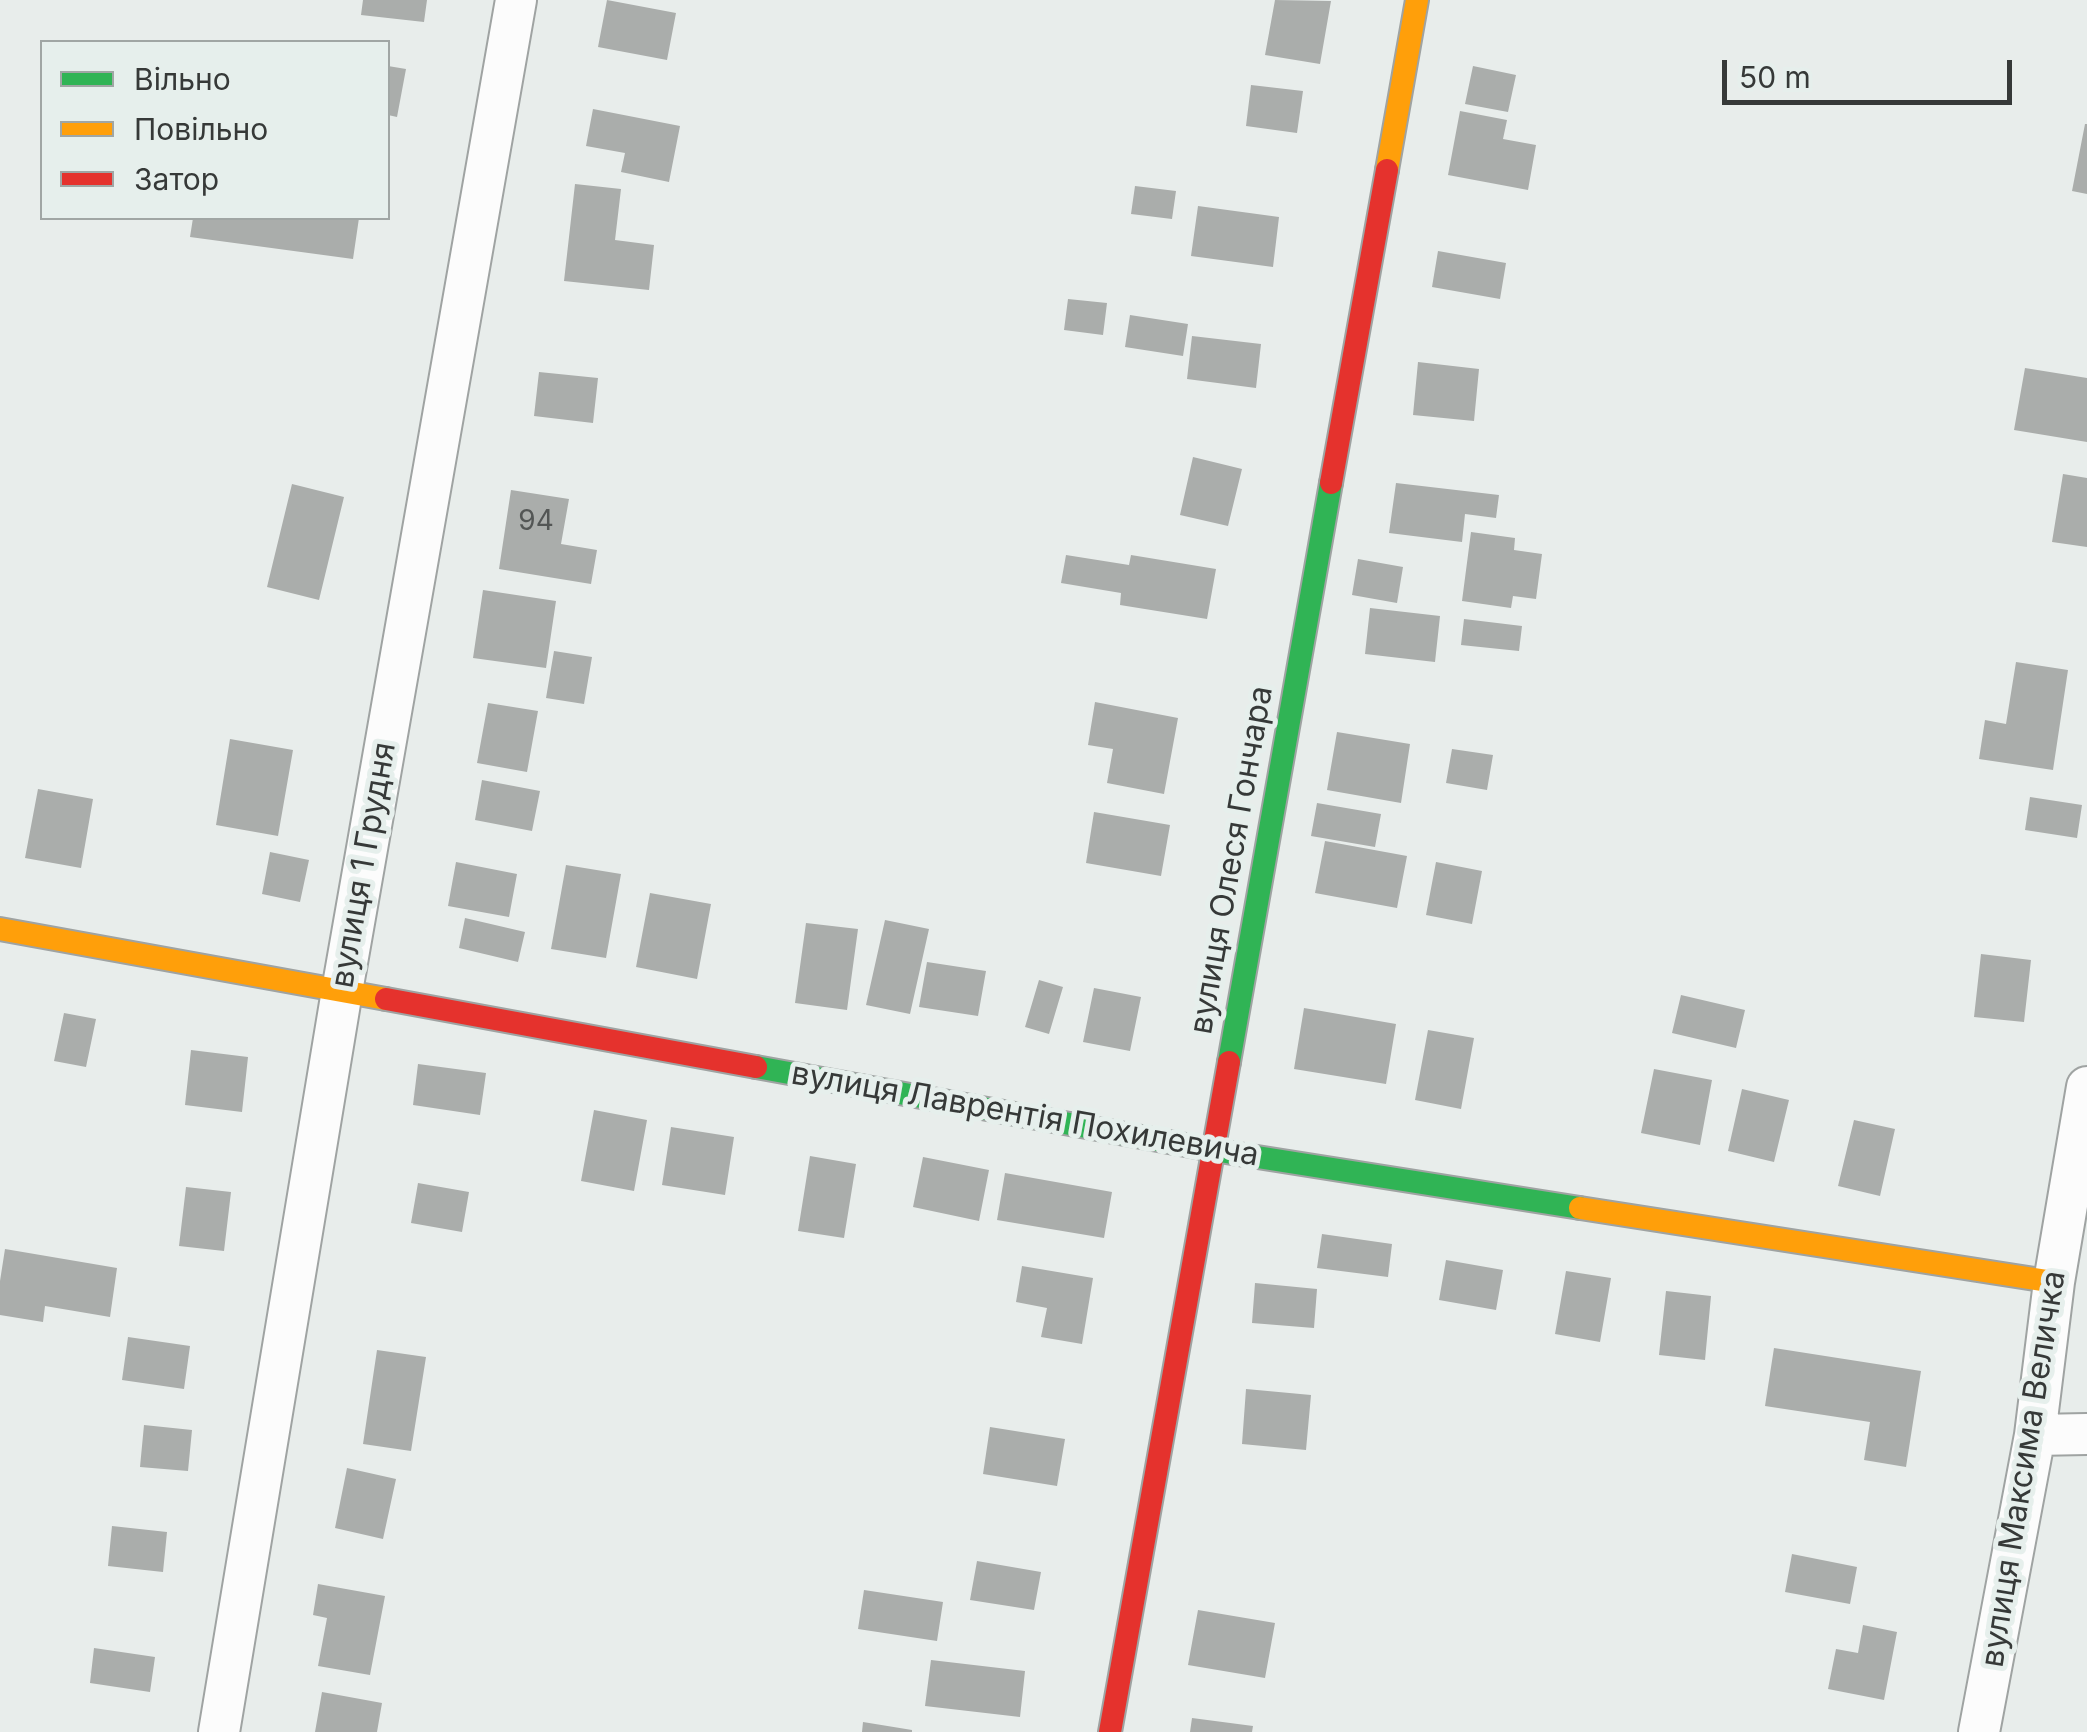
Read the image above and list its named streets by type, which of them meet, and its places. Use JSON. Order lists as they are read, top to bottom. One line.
{"streets":{"street":["вулиця Олеся Гончара","вулиця 1 Грудня","вулиця Лаврентія Похилевича","вулиця Максима Величка"]},"crossings":[["вулиця Олеся Гончара","вулиця Лаврентія Похилевича"],["вулиця 1 Грудня","вулиця Лаврентія Похилевича"],["вулиця Лаврентія Похилевича","вулиця Максима Величка"]],"house_numbers":["94"],"legend":["Вільно","Повільно","Затор"],"scale_bar":"50 m"}
